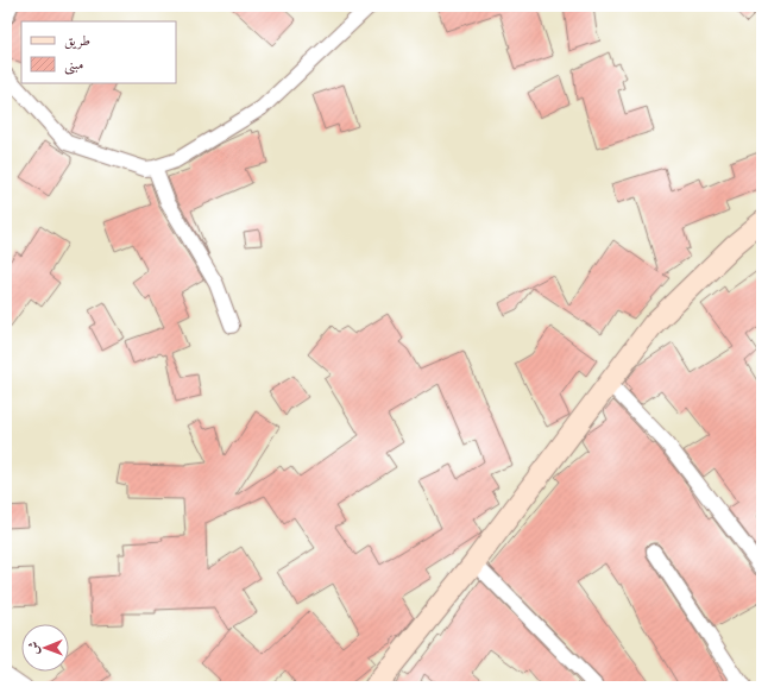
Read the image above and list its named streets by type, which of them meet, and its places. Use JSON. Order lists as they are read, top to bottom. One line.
{"legend":["طريق","مبنى"],"north":"left"}
